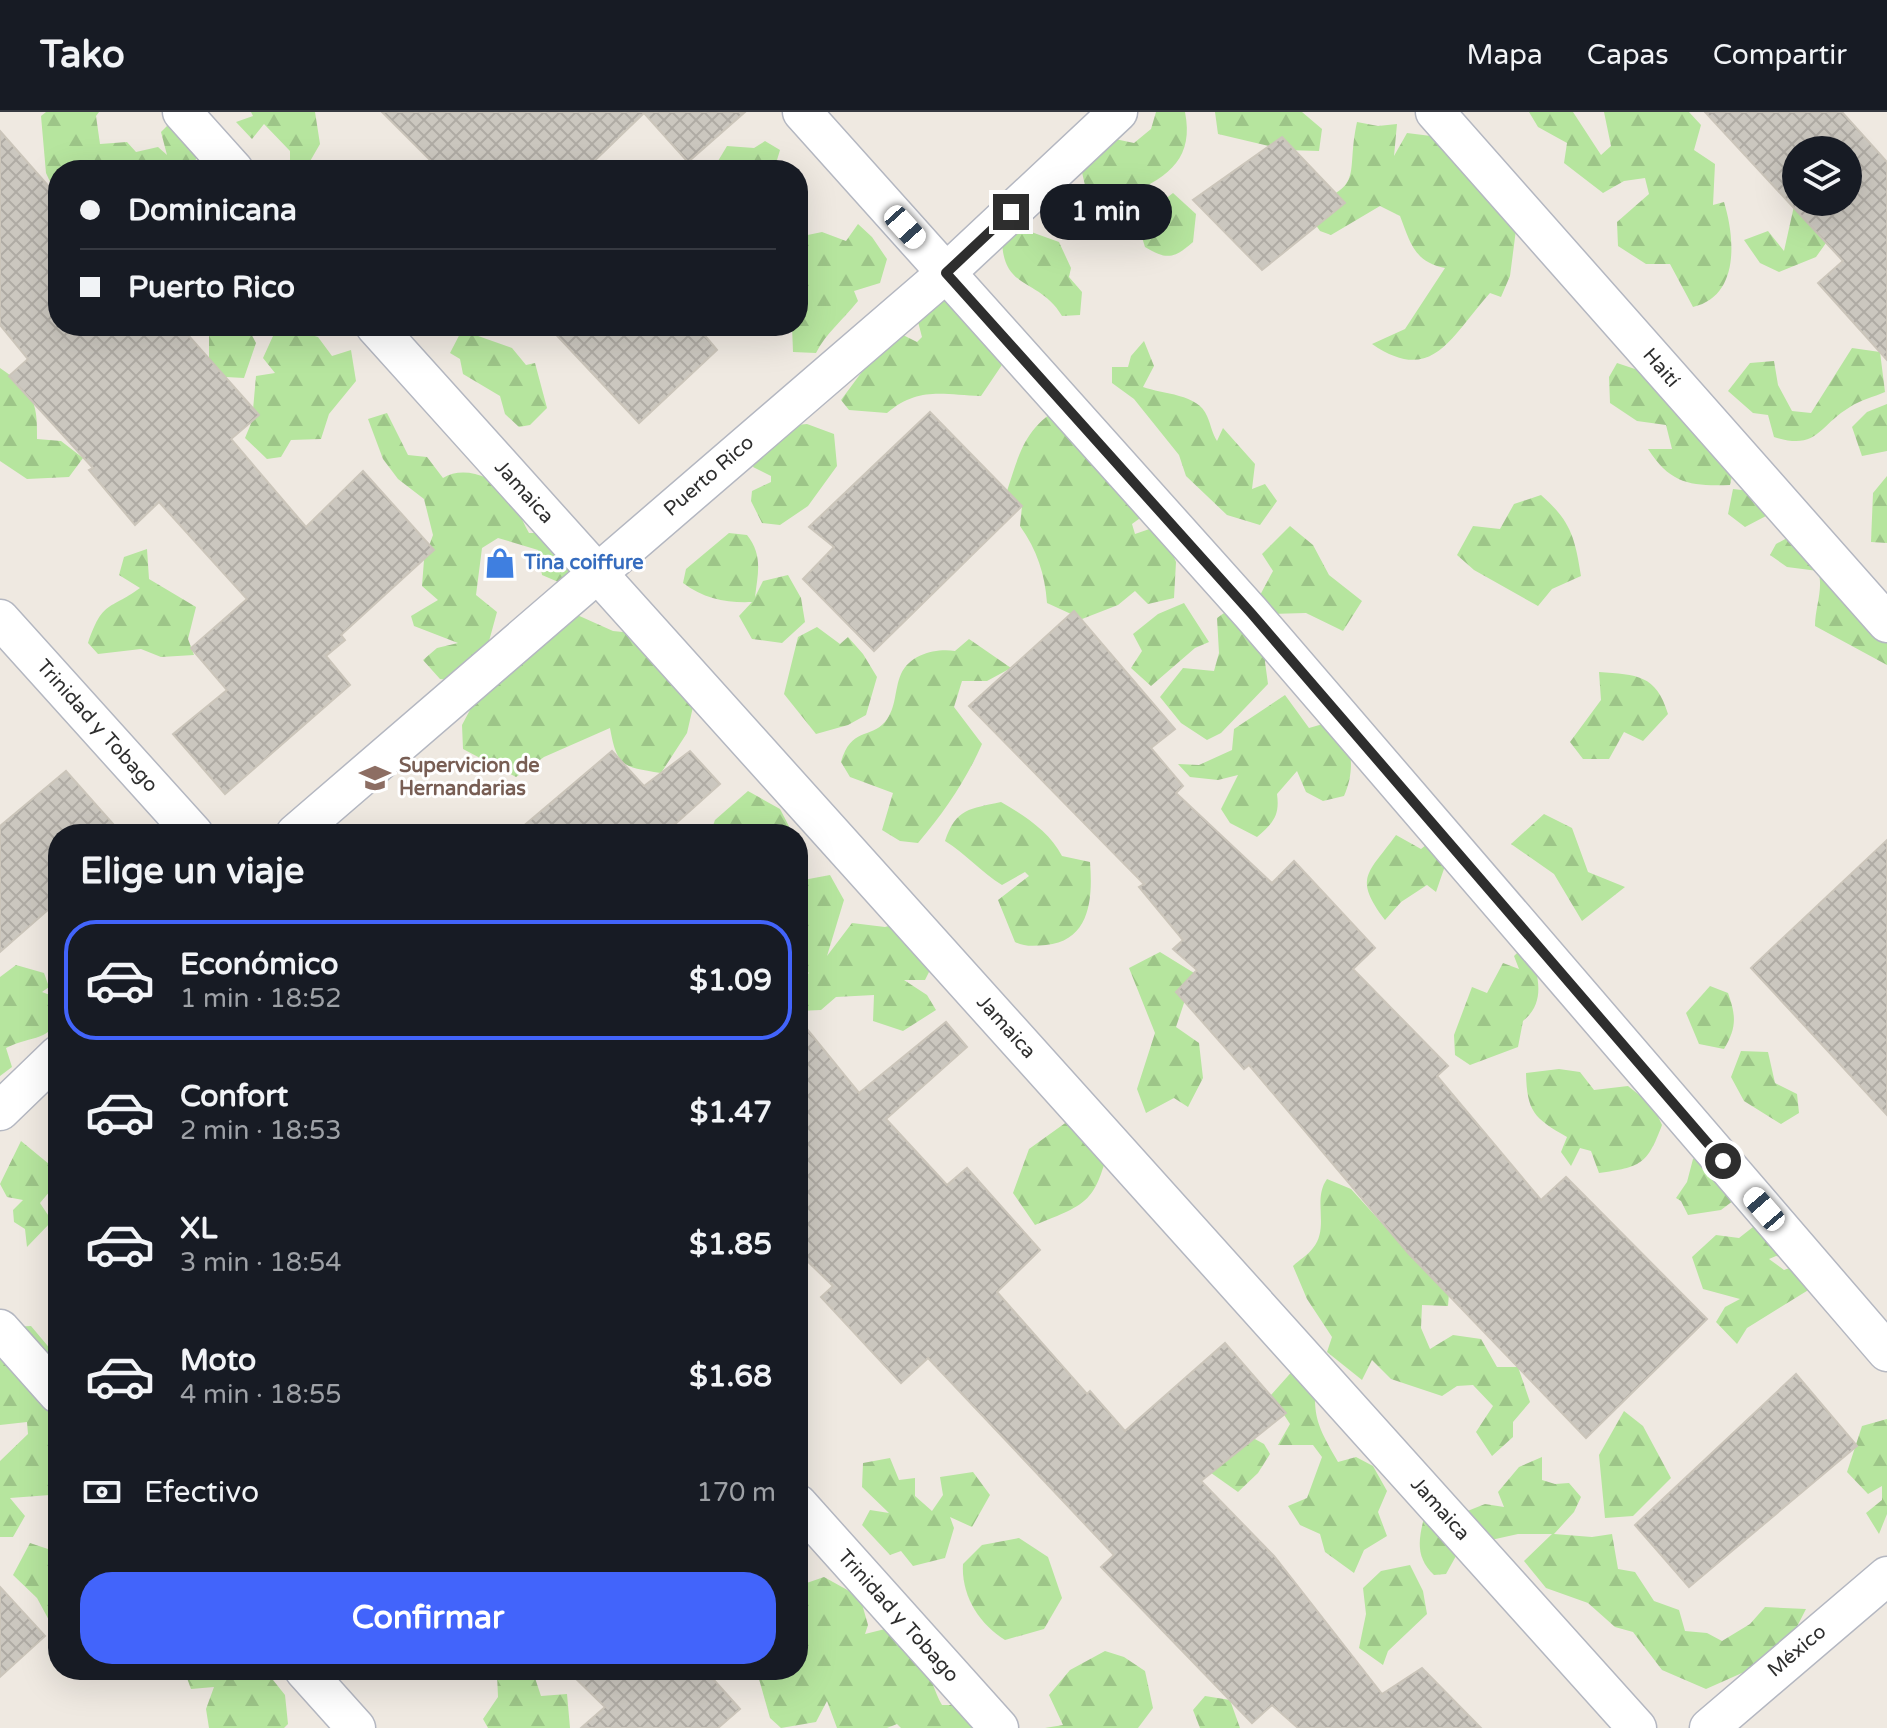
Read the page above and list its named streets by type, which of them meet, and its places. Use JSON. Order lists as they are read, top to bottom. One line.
{"streets":{"street":["Haití","Puerto Rico","Jamaica","Trinidad y Tobago","México"]},"crossings":[["Puerto Rico","Jamaica"]],"places":{"shop":["Tina coiffure"],"school or university":["Supervicion de Hernandarias"]},"page":{"header":"Tako","nav":["Mapa","Capas","Compartir"],"banner":["Dominicana","Puerto Rico"],"bubble":"1 min","heading":"Elige un viaje","list":[{"name":"Económico","note":"1 min · 18:52","value":"$1.09"},{"name":"Confort","note":"2 min · 18:53","value":"$1.47"},{"name":"XL","note":"3 min · 18:54","value":"$1.85"},{"name":"Moto","note":"4 min · 18:55","value":"$1.68"}],"pay":["Efectivo","170 m"],"buttons":"Confirmar"}}
